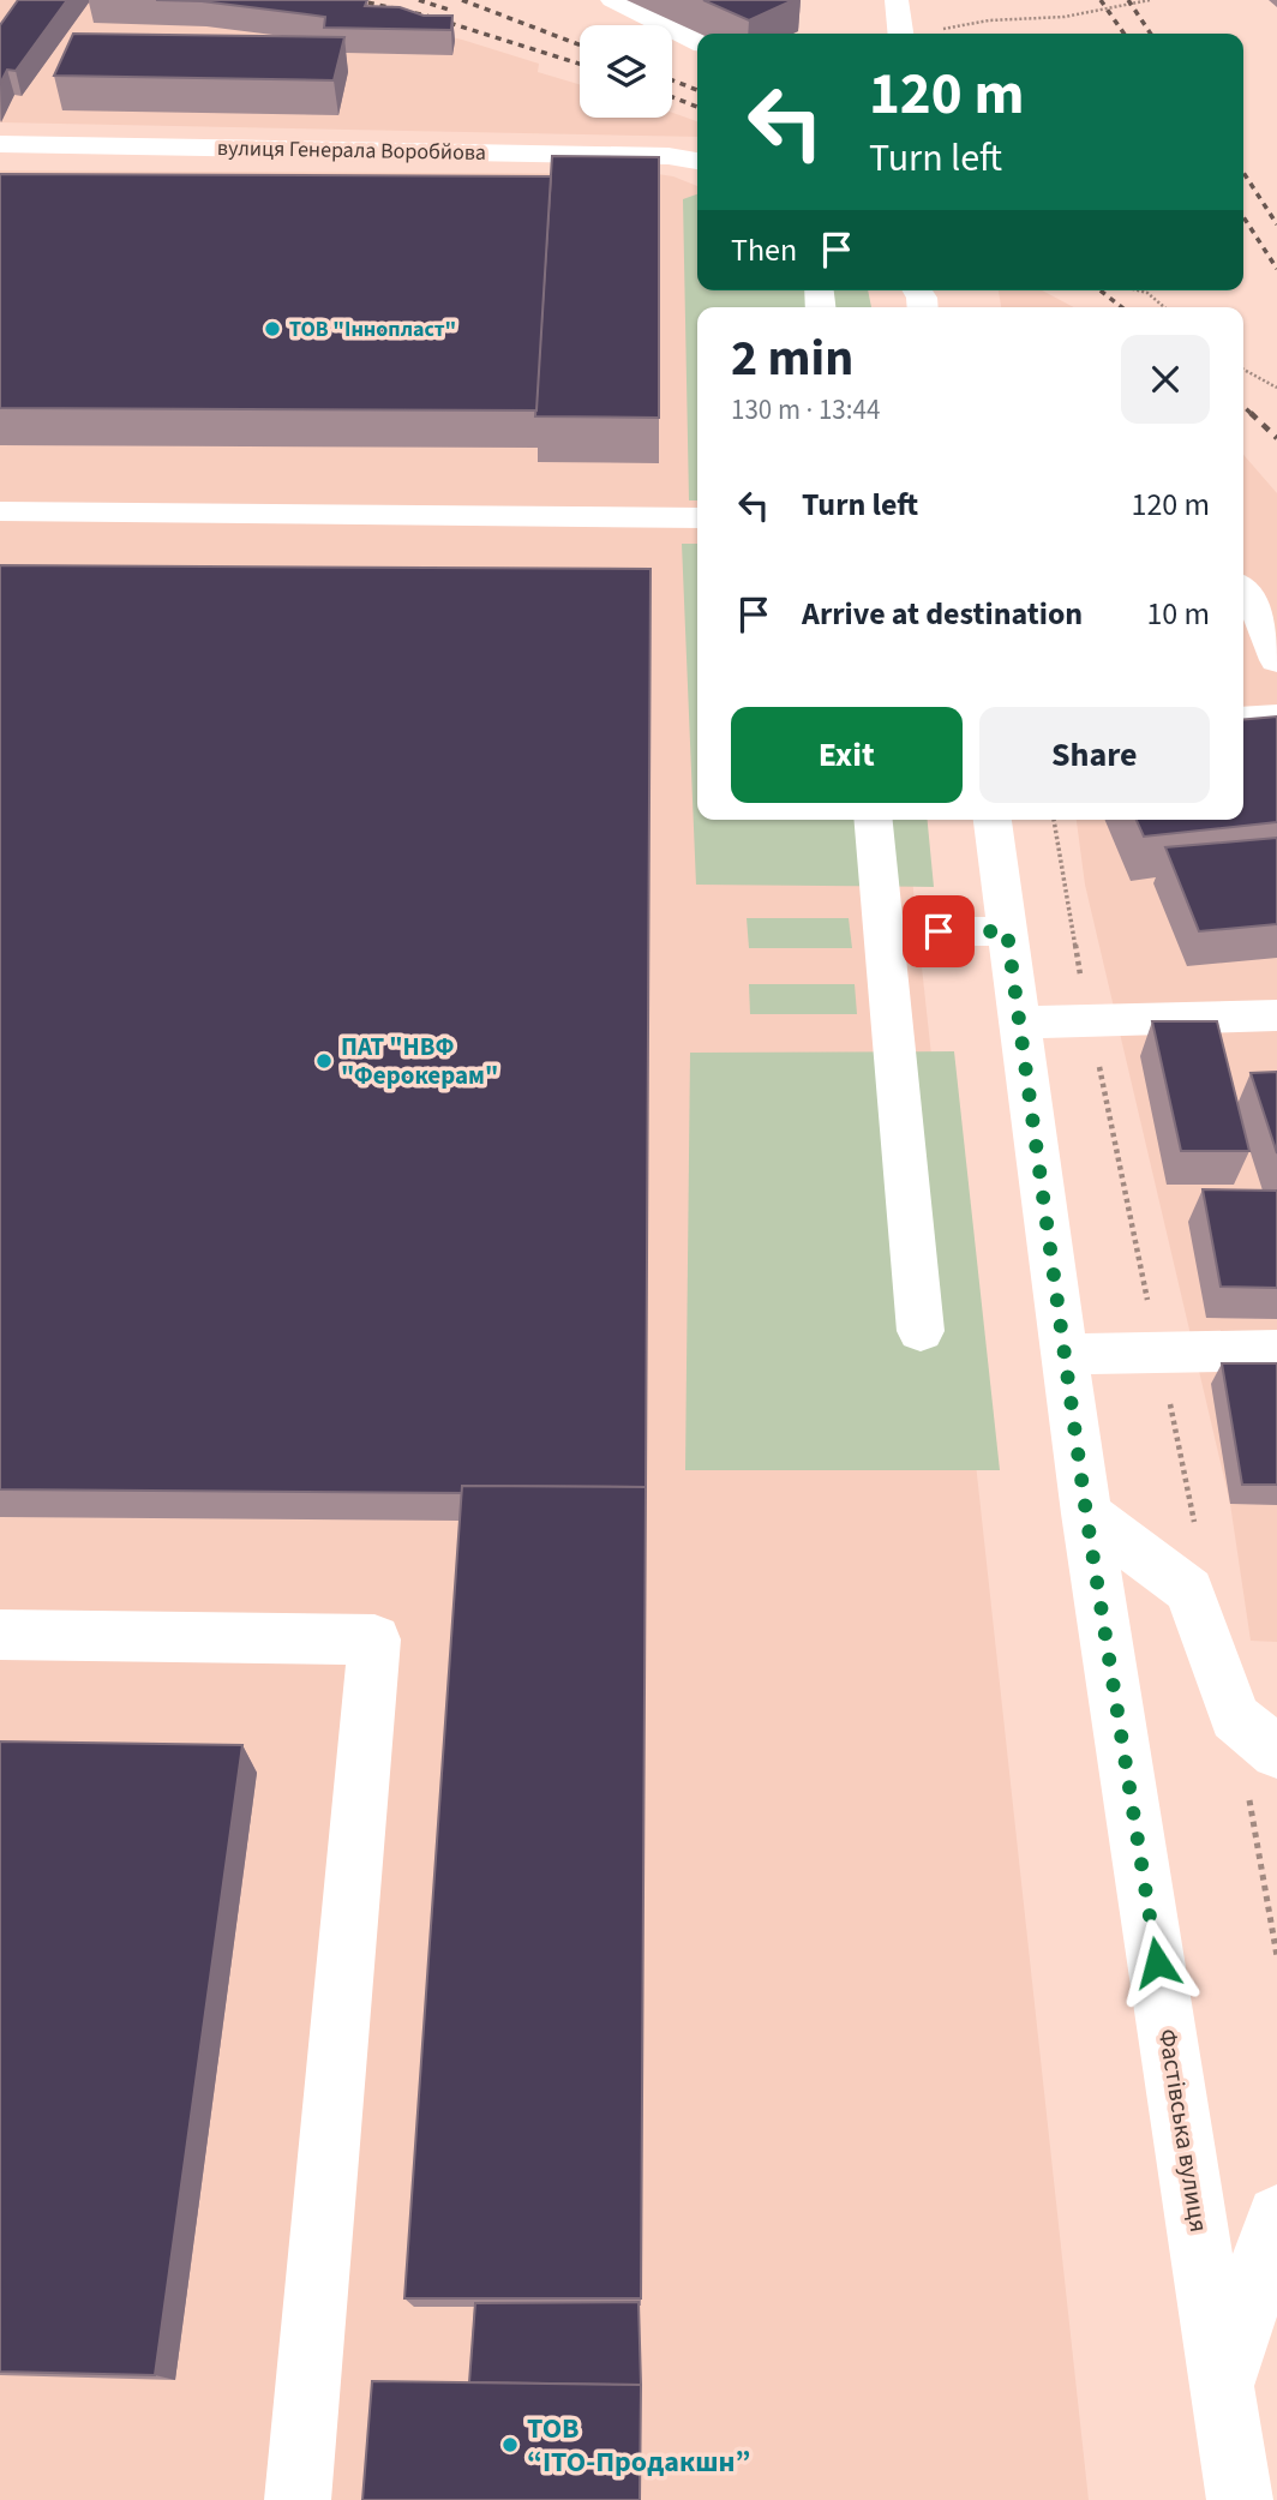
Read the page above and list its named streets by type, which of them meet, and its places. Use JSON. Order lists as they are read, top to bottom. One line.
{"streets":{"street":["вулиця Генерала Воробйова","Фастівська вулиця"]},"places":["ТОВ \"Іннопласт\"","ПАТ \"НВФ \"Ферокерам\"","ТОВ “ІТО-Продакшн”"],"page":{"turn":["120 m","Turn left"],"then":"Then","heading":["2 min","130 m · 13:44"],"list":[{"name":"Turn left","value":"120 m"},{"name":"Arrive at destination","value":"10 m"}],"buttons":["Exit","Share"]}}
